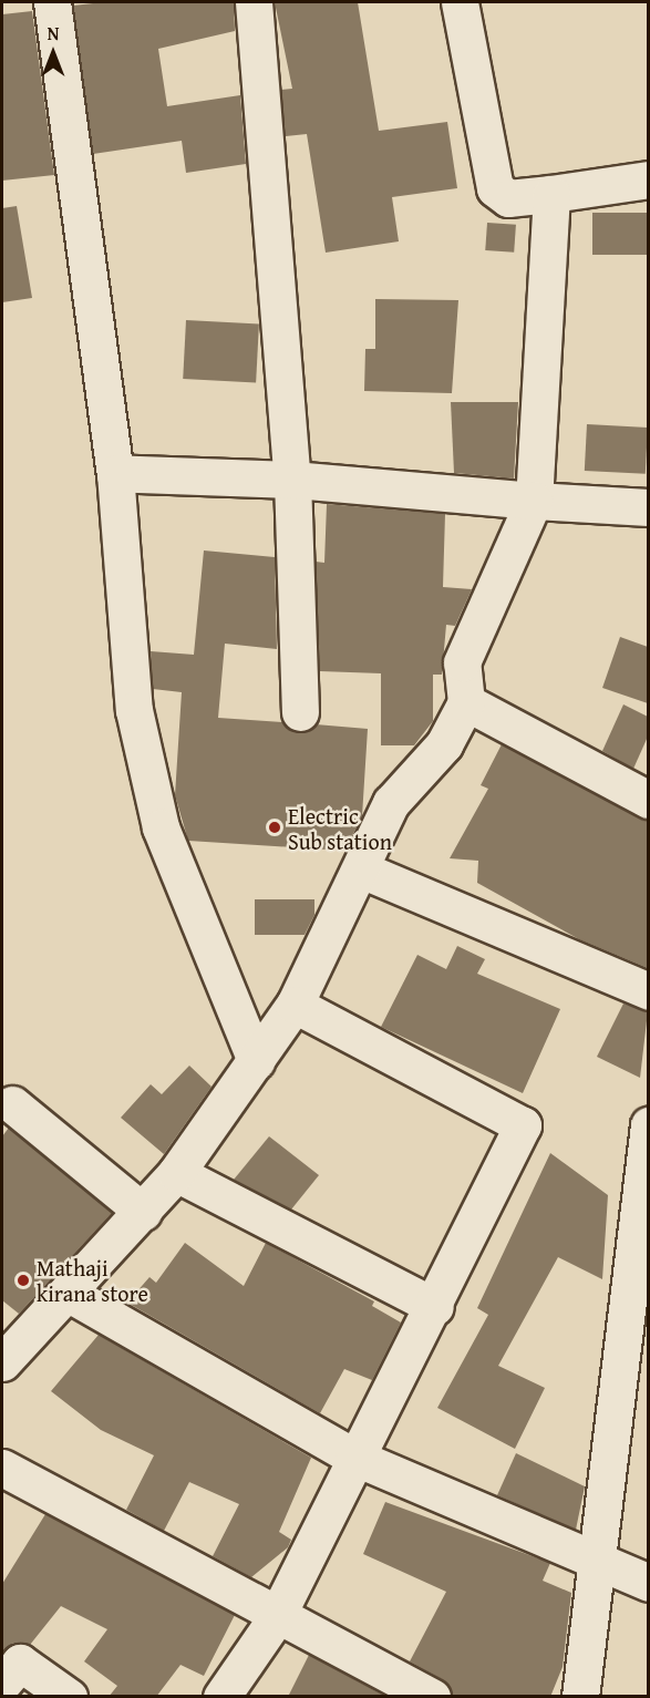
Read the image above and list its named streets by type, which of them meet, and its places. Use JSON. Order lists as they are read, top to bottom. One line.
{"places":["Electric Sub station","Mathaji kirana store"],"north":"top"}
